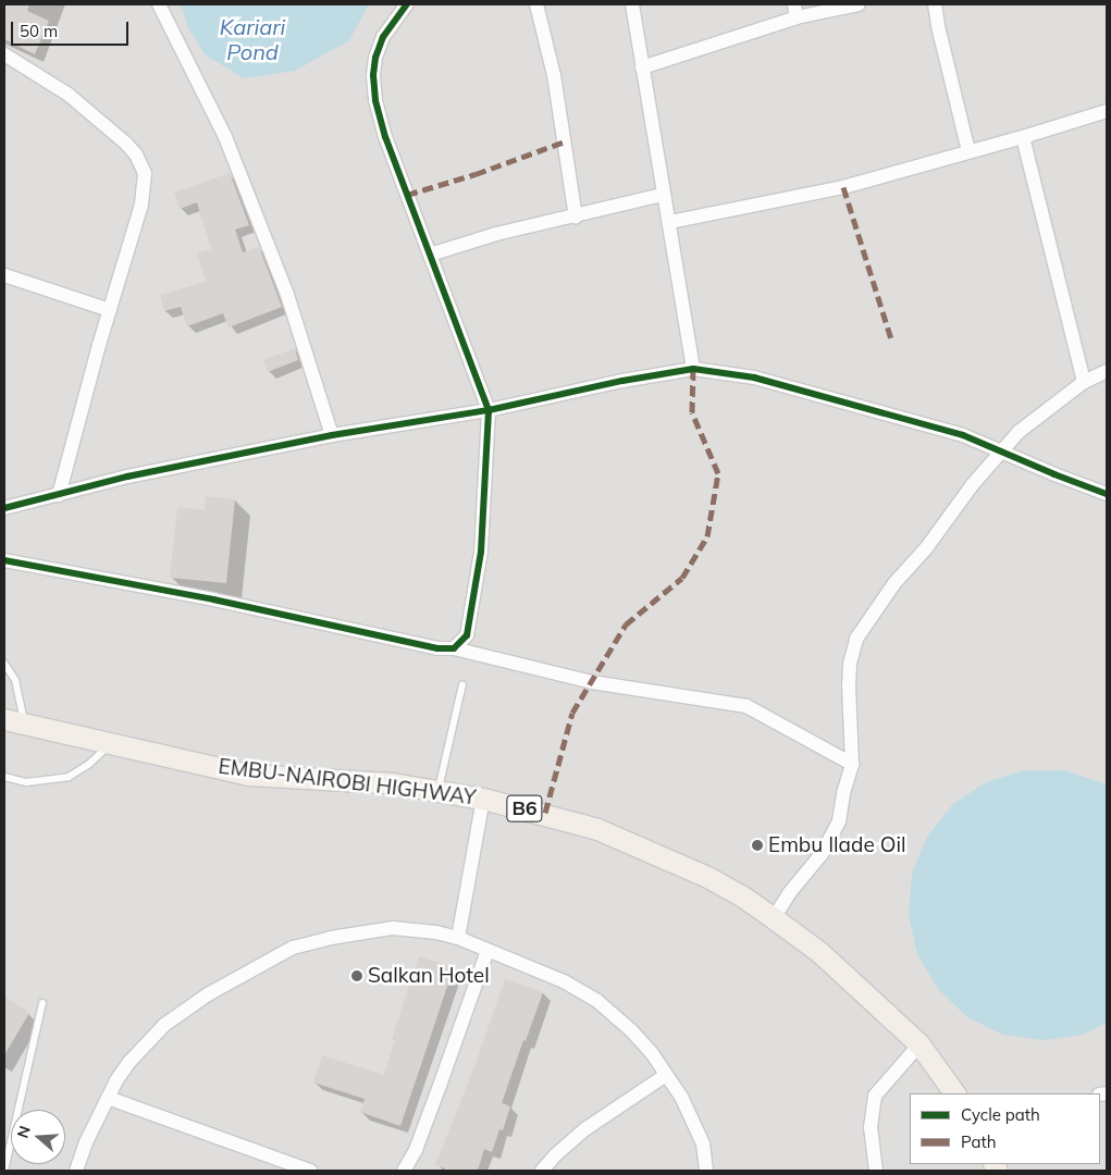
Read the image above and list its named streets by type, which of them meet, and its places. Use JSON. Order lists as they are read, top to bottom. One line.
{"streets":{"main road":["EMBU-NAIROBI HIGHWAY","B6"]},"water":["Kariari Pond"],"places":["Embu Ilade Oil","Salkan Hotel"],"legend":["Cycle path","Path"],"scale_bar":"50 m","north":"left"}
